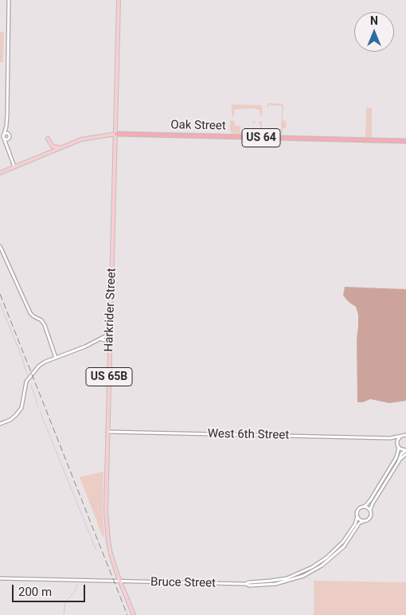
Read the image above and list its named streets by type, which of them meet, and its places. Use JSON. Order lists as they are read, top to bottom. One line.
{"streets":{"highway":["Oak Street","US 64"],"main road":["Harkrider Street","US 65B"],"street":["West 6th Street","Bruce Street"]},"crossings":[["Oak Street","Harkrider Street"],["Harkrider Street","West 6th Street"],["Harkrider Street","Bruce Street"]],"scale_bar":"200 m","north":"top"}
